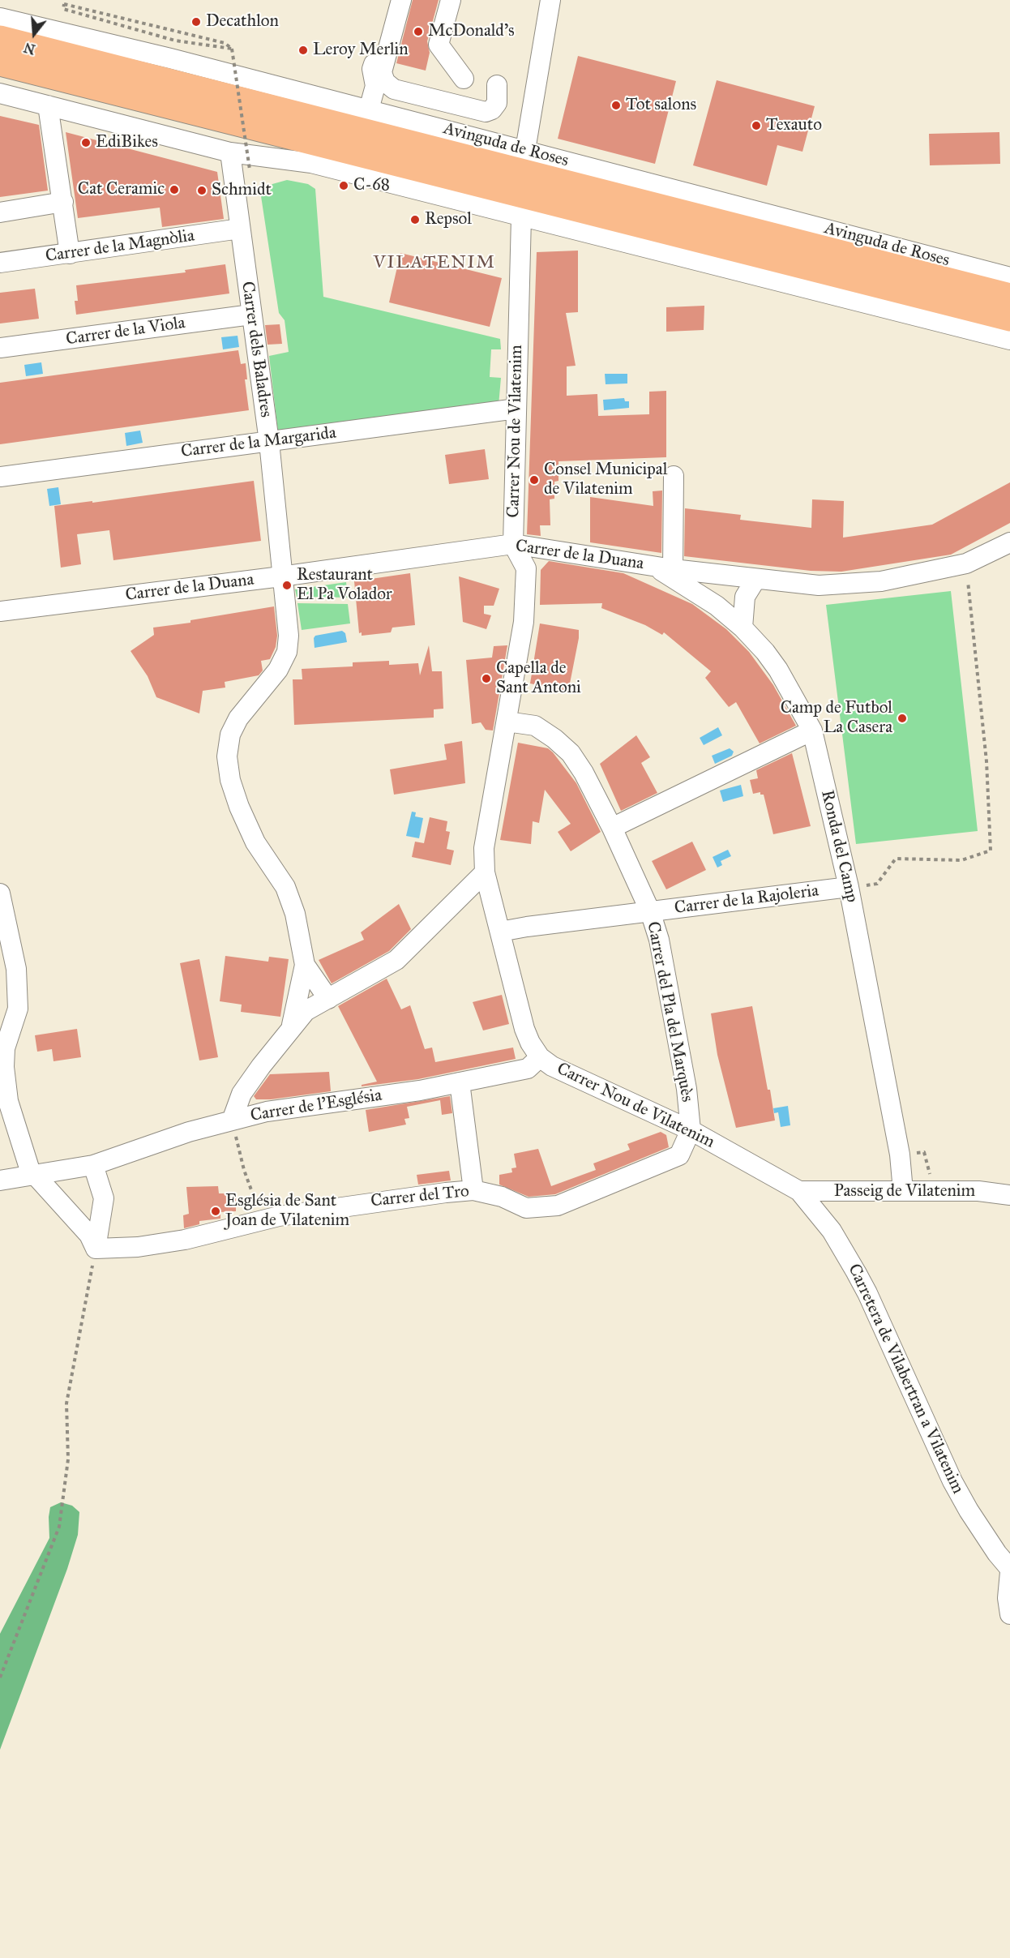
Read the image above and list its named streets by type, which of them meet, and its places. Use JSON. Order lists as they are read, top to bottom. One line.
{"streets":{"street":["Avinguda de Roses","Carrer de la Magnòlia","Carrer de la Viola","Carrer dels Baladres","Carrer Nou de Vilatenim","Carrer de la Margarida","Carrer de la Duana","Ronda del Camp","Carrer de la Rajoleria","Carrer del Pla del Marquès","Carrer de l'Església","Passeig de Vilatenim","Carrer del Tro","Carretera de Vilabertran a Vilatenim"]},"crossings":[["Carrer de la Magnòlia","Carrer dels Baladres"],["Carrer de la Viola","Carrer dels Baladres"],["Carrer dels Baladres","Carrer de la Margarida"],["Carrer dels Baladres","Carrer de la Duana"],["Carrer Nou de Vilatenim","Carrer de la Margarida"],["Carrer Nou de Vilatenim","Carrer de la Duana"],["Carrer Nou de Vilatenim","Carrer de la Rajoleria"],["Carrer Nou de Vilatenim","Carrer del Pla del Marquès"],["Carrer Nou de Vilatenim","Carrer de l'Església"],["Carrer Nou de Vilatenim","Passeig de Vilatenim"],["Carrer Nou de Vilatenim","Carrer del Tro"],["Carrer Nou de Vilatenim","Carretera de Vilabertran a Vilatenim"],["Carrer de la Duana","Ronda del Camp"],["Ronda del Camp","Carrer de la Rajoleria"],["Ronda del Camp","Passeig de Vilatenim"],["Carrer de la Rajoleria","Carrer del Pla del Marquès"],["Carrer del Pla del Marquès","Carrer del Tro"],["Passeig de Vilatenim","Carretera de Vilabertran a Vilatenim"]],"districts":["VILATENIM"],"places":["Decathlon","McDonald's","Leroy Merlin","Tot salons","Texauto","EdiBikes","C-68","Cat Ceramic","Schmidt","Repsol","Consel Municipal de Vilatenim","Restaurant El Pa Volador","Capella de Sant Antoni","Camp de Futbol La Casera","Església de Sant Joan de Vilatenim"],"north":"bottom"}
